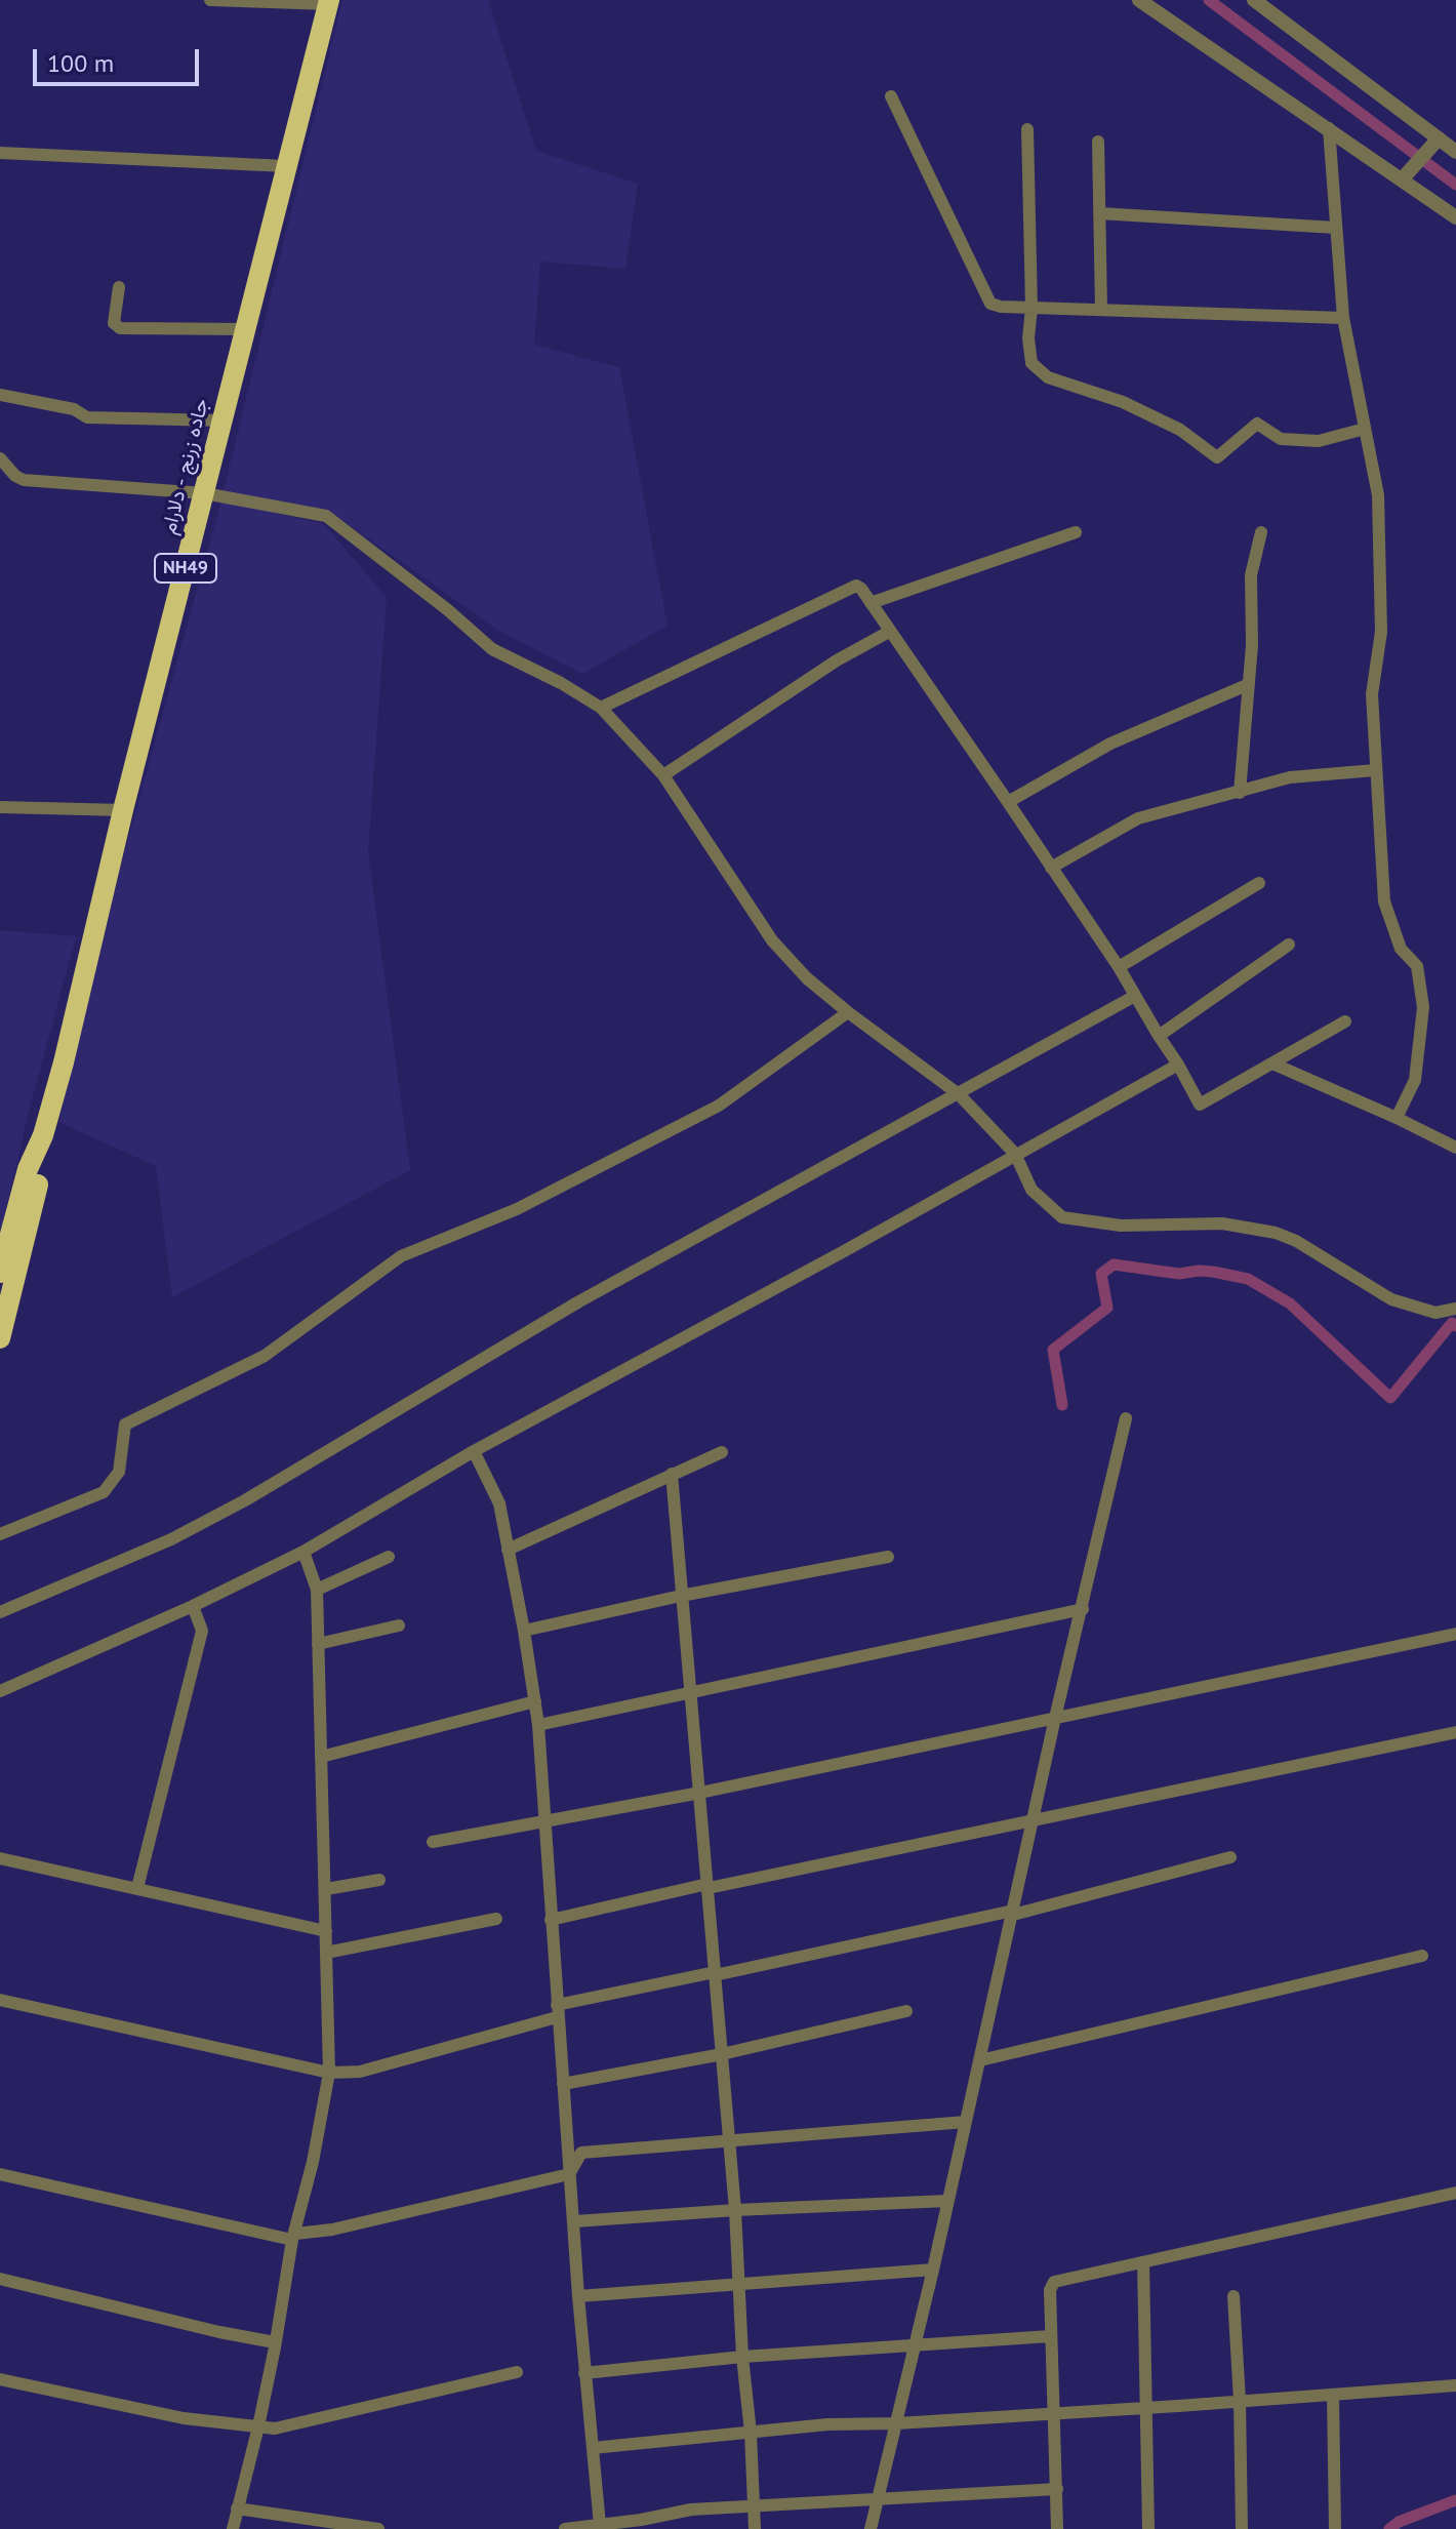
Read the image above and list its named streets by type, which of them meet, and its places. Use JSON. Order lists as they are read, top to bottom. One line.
{"streets":{"highway":["جاده زرنج - دلارام","NH49"]},"scale_bar":"100 m"}
